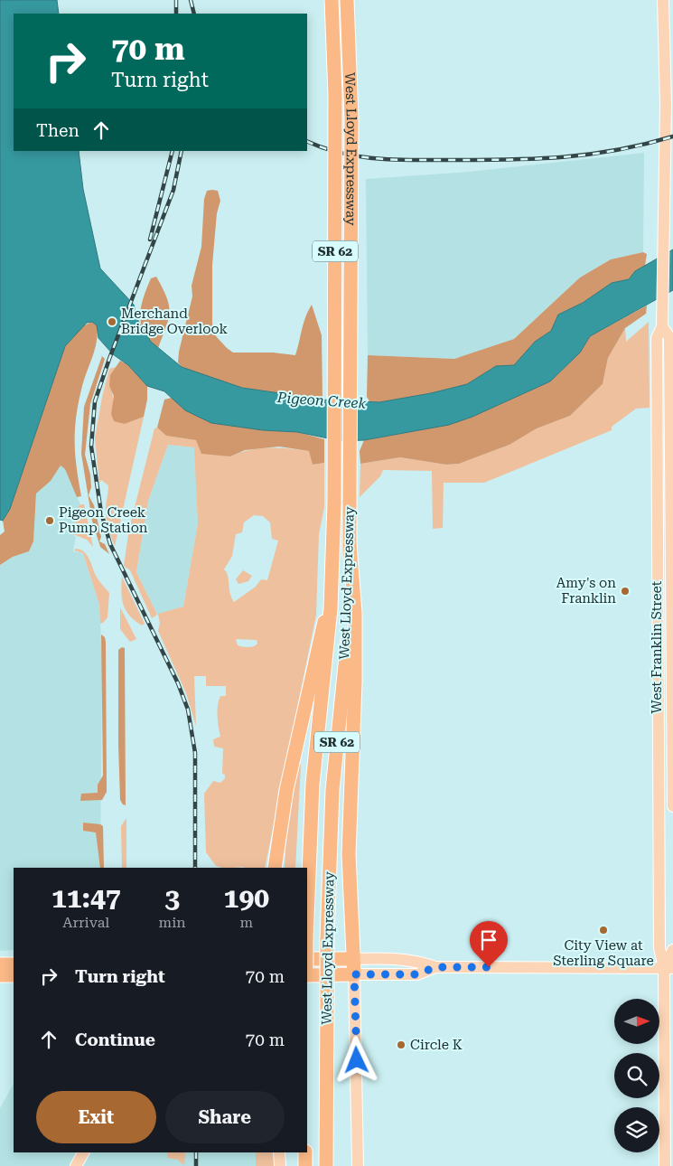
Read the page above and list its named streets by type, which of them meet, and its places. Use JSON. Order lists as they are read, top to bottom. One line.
{"streets":{"highway":["West Lloyd Expressway","SR 62"],"main road":["West Franklin Street"]},"water":["Pigeon Creek"],"places":["Merchand Bridge Overlook","Pigeon Creek Pump Station","Amy's on Franklin","City View at Sterling Square","Circle K"],"north":"right","page":{"turn":["70 m","Turn right"],"then":"Then","eta":["11:47","Arrival","3","min","190","m"],"list":[{"name":"Turn right","value":"70 m"},{"name":"Continue","value":"70 m"}],"buttons":["Exit","Share"]}}
